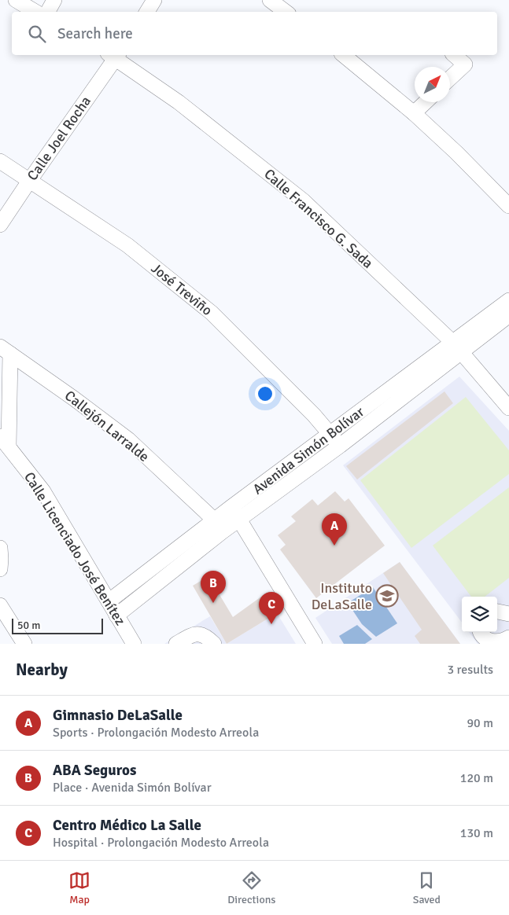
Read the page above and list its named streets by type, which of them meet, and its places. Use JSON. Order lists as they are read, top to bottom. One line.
{"streets":{"street":["Calle Joel Rocha","Calle Francisco G. Sada","José Treviño","Callejón Larralde","Avenida Simón Bolívar","Calle Licenciado José Benítez"]},"crossings":[["Calle Joel Rocha","José Treviño"],["Calle Francisco G. Sada","Avenida Simón Bolívar"],["José Treviño","Avenida Simón Bolívar"],["Callejón Larralde","Avenida Simón Bolívar"],["Avenida Simón Bolívar","Calle Licenciado José Benítez"]],"places":{"school or university":["Instituto DeLaSalle"]},"scale_bar":"50 m","north":"top right","page":{"search":"Search here","pins":["A","B","C"],"scale":"50 m","heading":["Nearby","3 results"],"list":[{"mark":"A","name":"Gimnasio DeLaSalle","note":"Sports · Prolongación Modesto Arreola","value":"90 m"},{"mark":"B","name":"ABA Seguros","note":"Place · Avenida Simón Bolívar","value":"120 m"},{"mark":"C","name":"Centro Médico La Salle","note":"Hospital · Prolongación Modesto Arreola","value":"130 m"}],"nav":["Map","Directions","Saved"]}}
